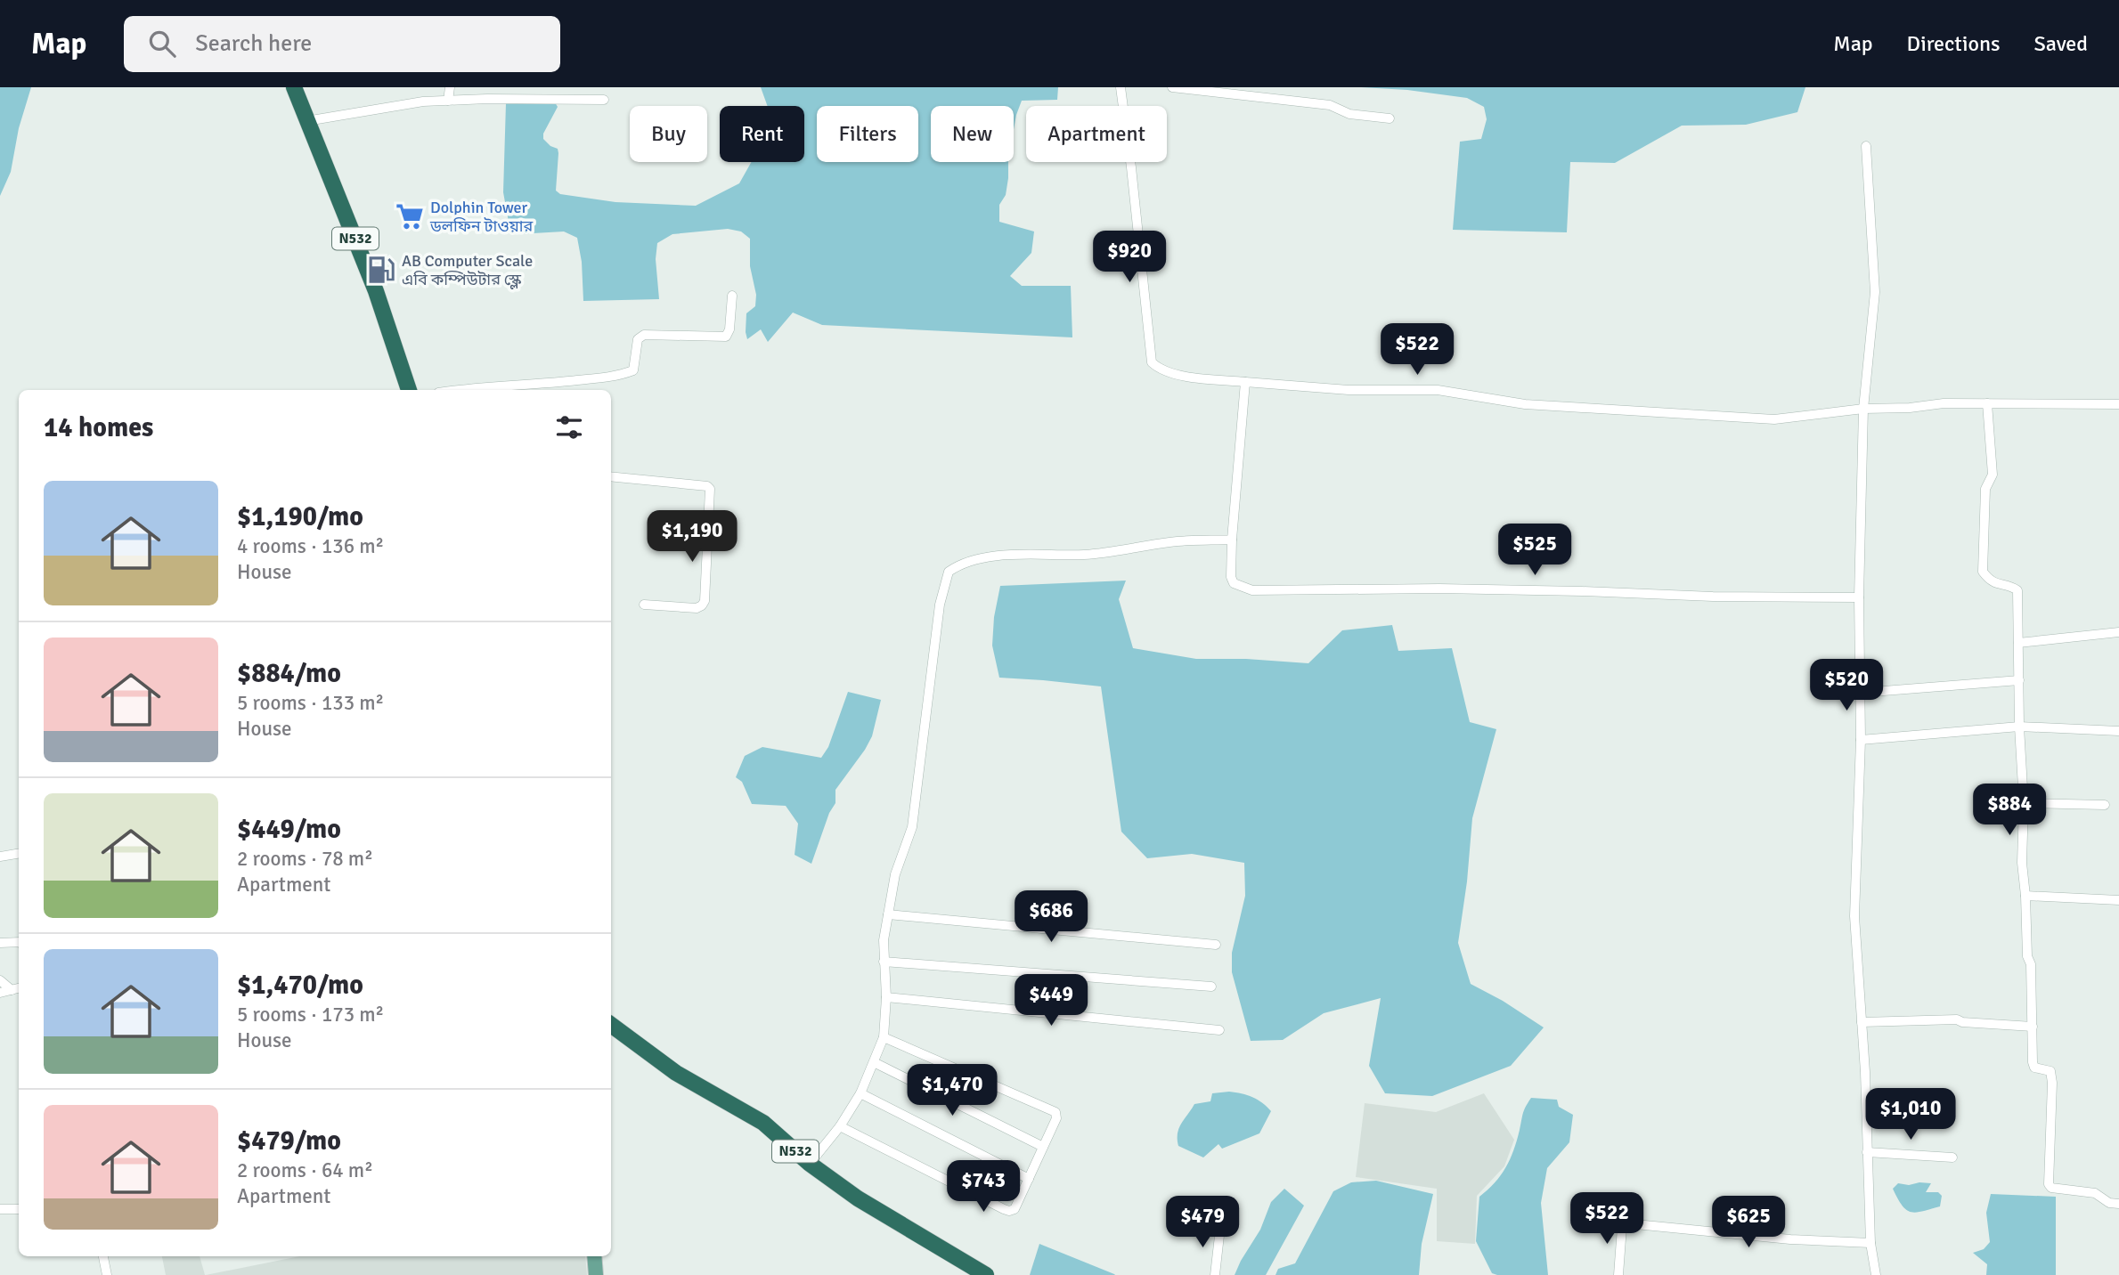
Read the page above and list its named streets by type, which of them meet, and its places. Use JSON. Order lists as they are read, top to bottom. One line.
{"streets":{"highway":["N532"]},"places":{"supermarket":["Dolphin Tower ডলফিন টাওয়ার"],"fuel station":["AB Computer Scale এবি কম্পিউটার স্কেল"]},"page":{"header":"Map","search":"Search here","nav":["Map","Directions","Saved"],"chip":["Buy","Rent","Filters","New","Apartment"],"price":["$920","$522","$1,190","$525","$520","$884","$686","$449","$1,470","$1,010","$743","$522","$479","$625"],"heading":"14 homes","list":[{"name":"$1,190/mo","note":"4 rooms · 136 m² · House"},{"name":"$884/mo","note":"5 rooms · 133 m² · House"},{"name":"$449/mo","note":"2 rooms · 78 m² · Apartment"},{"name":"$1,470/mo","note":"5 rooms · 173 m² · House"},{"name":"$479/mo","note":"2 rooms · 64 m² · Apartment"}]}}
